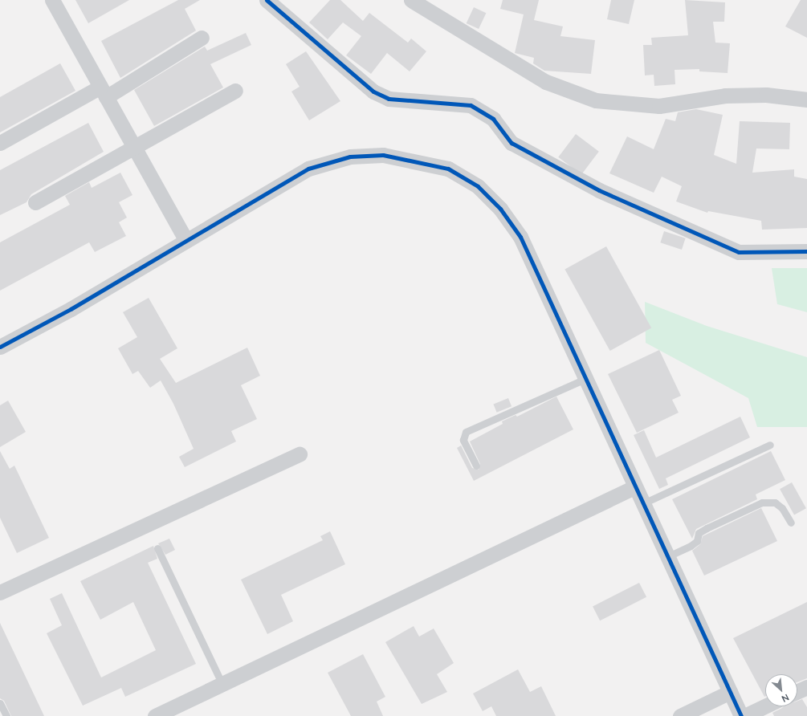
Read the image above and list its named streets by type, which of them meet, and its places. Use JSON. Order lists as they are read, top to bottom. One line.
{"north":"bottom right"}
